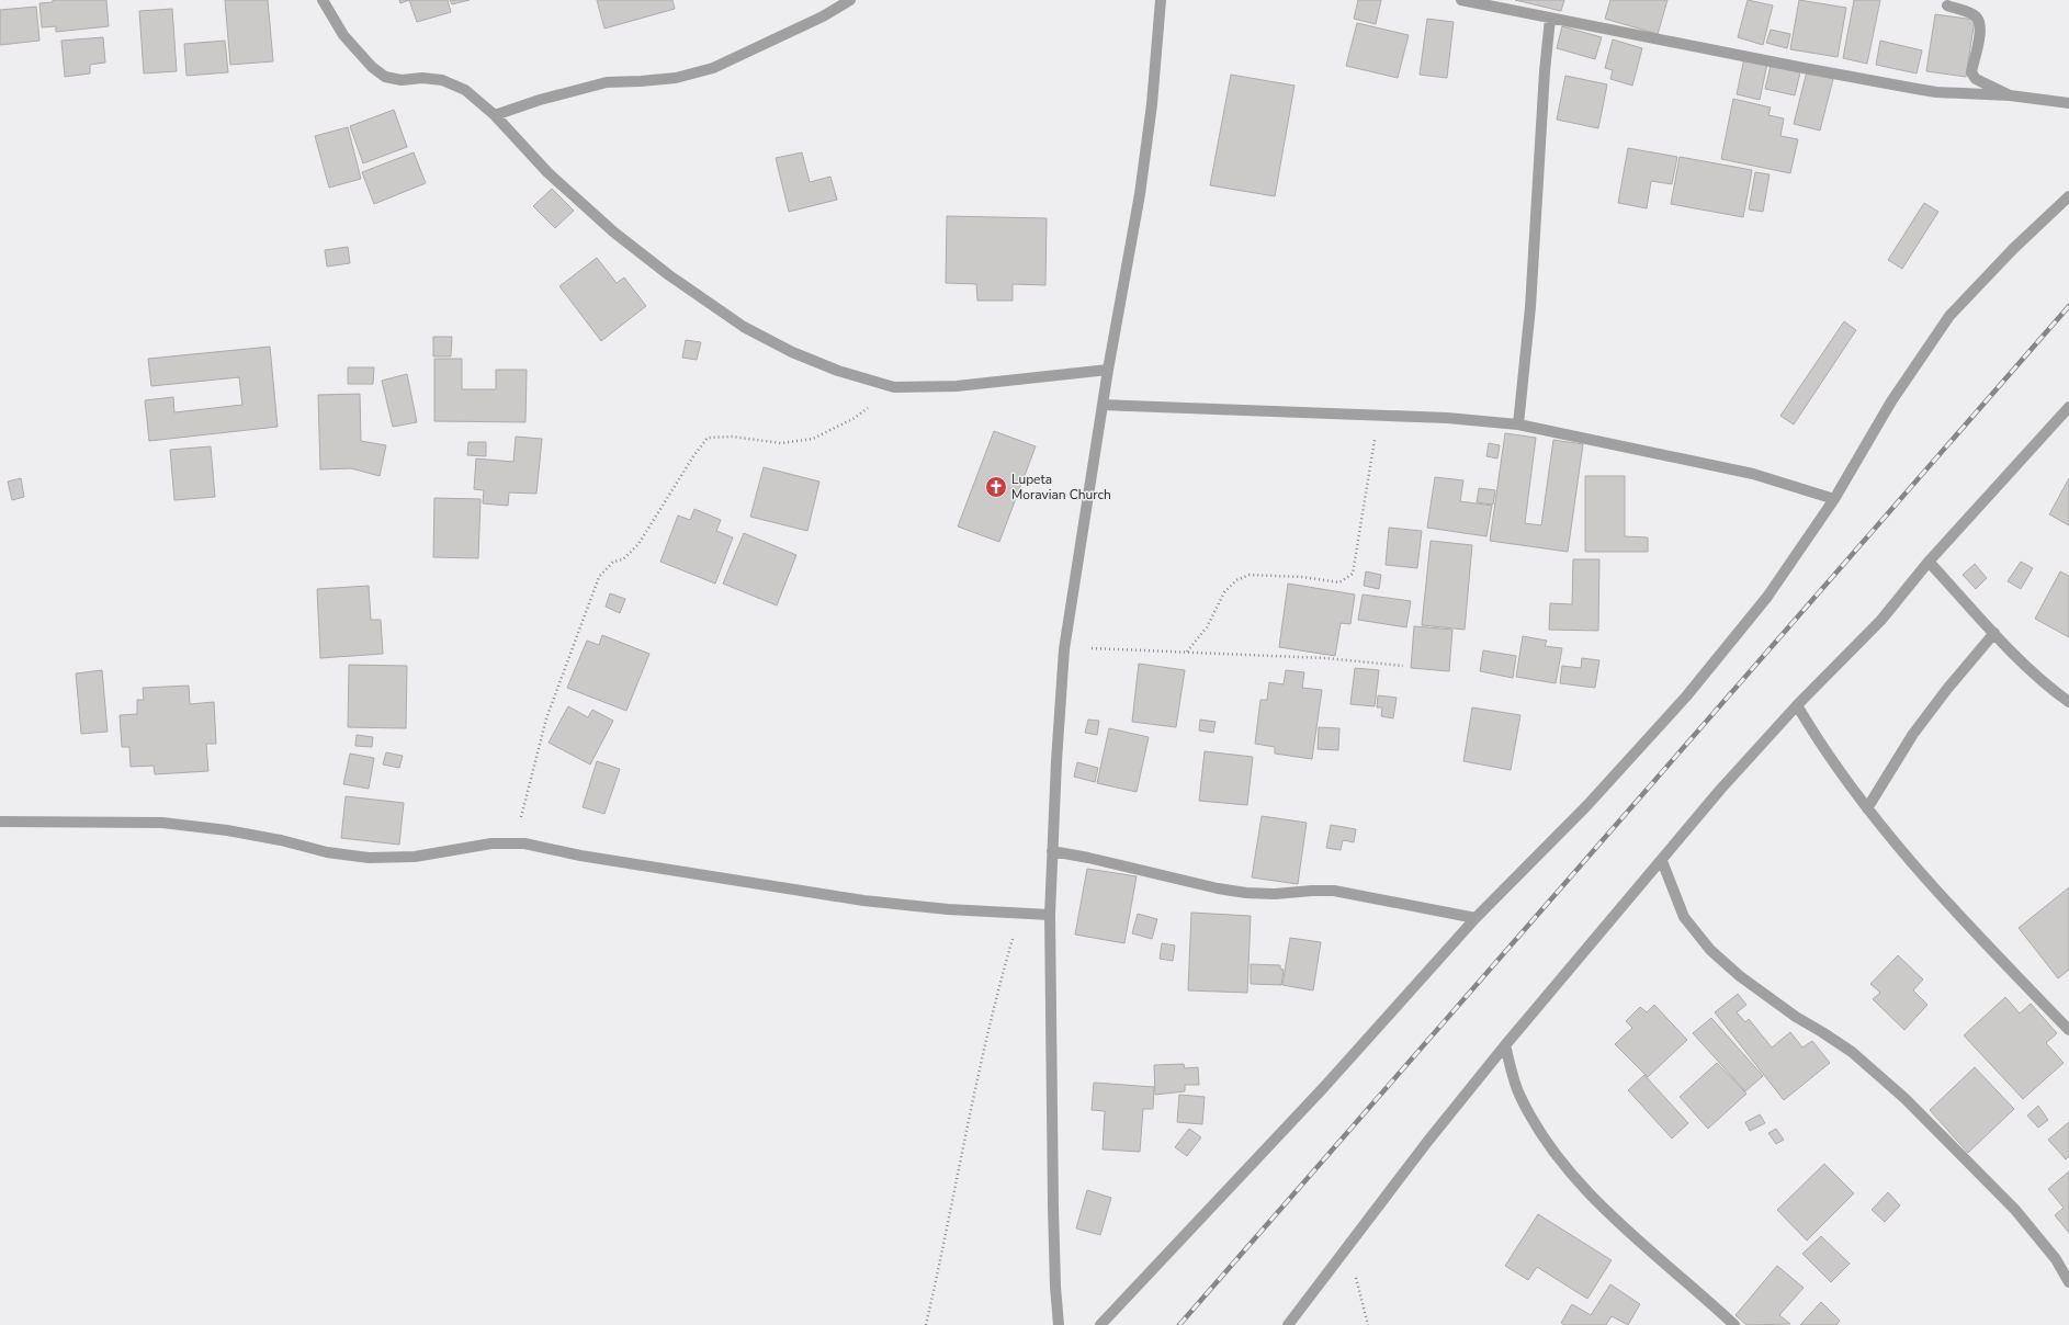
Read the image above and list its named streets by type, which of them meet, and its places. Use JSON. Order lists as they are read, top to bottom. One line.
{"places":{"church":["Lupeta Moravian Church"]}}
